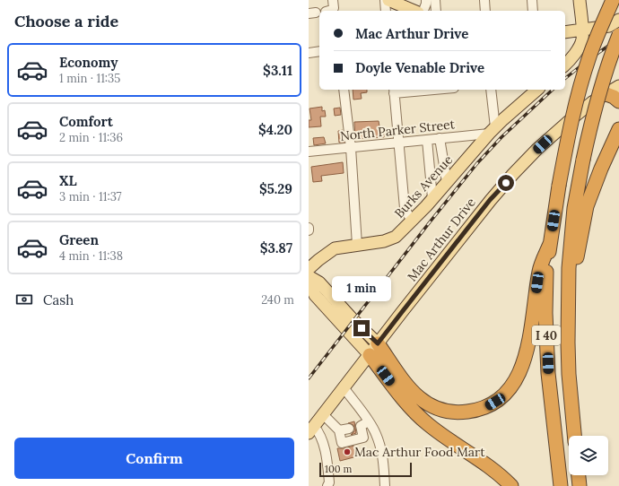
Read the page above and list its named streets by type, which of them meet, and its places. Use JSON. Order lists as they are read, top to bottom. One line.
{"streets":{"highway":["I 40"],"main road":["Burks Avenue","Mac Arthur Drive"],"street":["North Parker Street"]},"crossings":[["North Parker Street","Burks Avenue"]],"places":["Mac Arthur Food Mart"],"scale_bar":"100 m","page":{"heading":"Choose a ride","banner":["Mac Arthur Drive","Doyle Venable Drive"],"list":[{"name":"Economy","note":"1 min · 11:35","value":"$3.11"},{"name":"Comfort","note":"2 min · 11:36","value":"$4.20"},{"name":"XL","note":"3 min · 11:37","value":"$5.29"},{"name":"Green","note":"4 min · 11:38","value":"$3.87"}],"bubble":"1 min","pay":["Cash","240 m"],"buttons":"Confirm","scale":"100 m"}}
